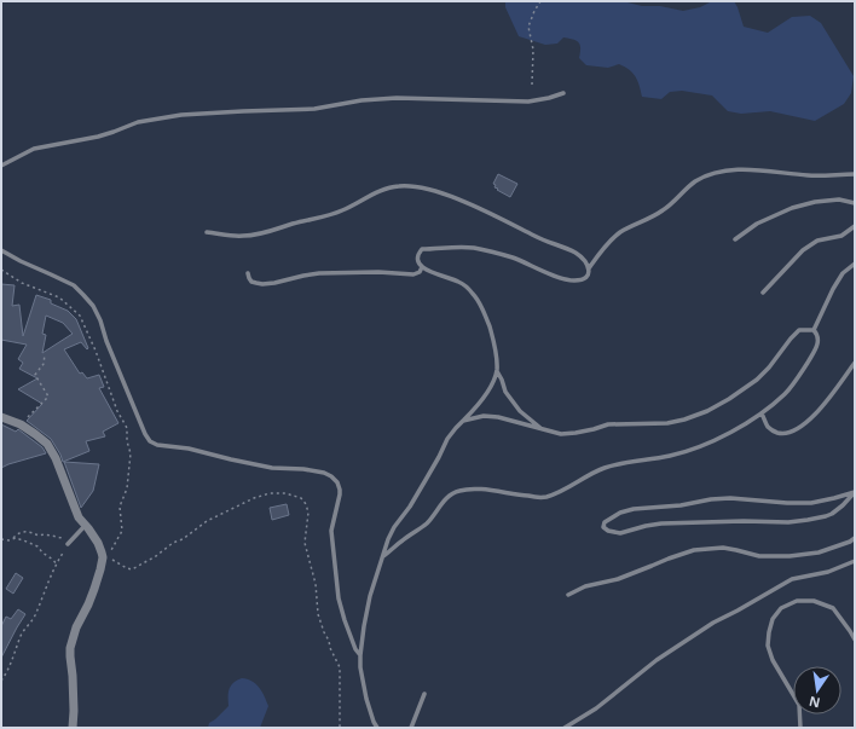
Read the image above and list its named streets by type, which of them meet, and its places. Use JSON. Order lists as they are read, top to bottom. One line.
{"north":"bottom"}
